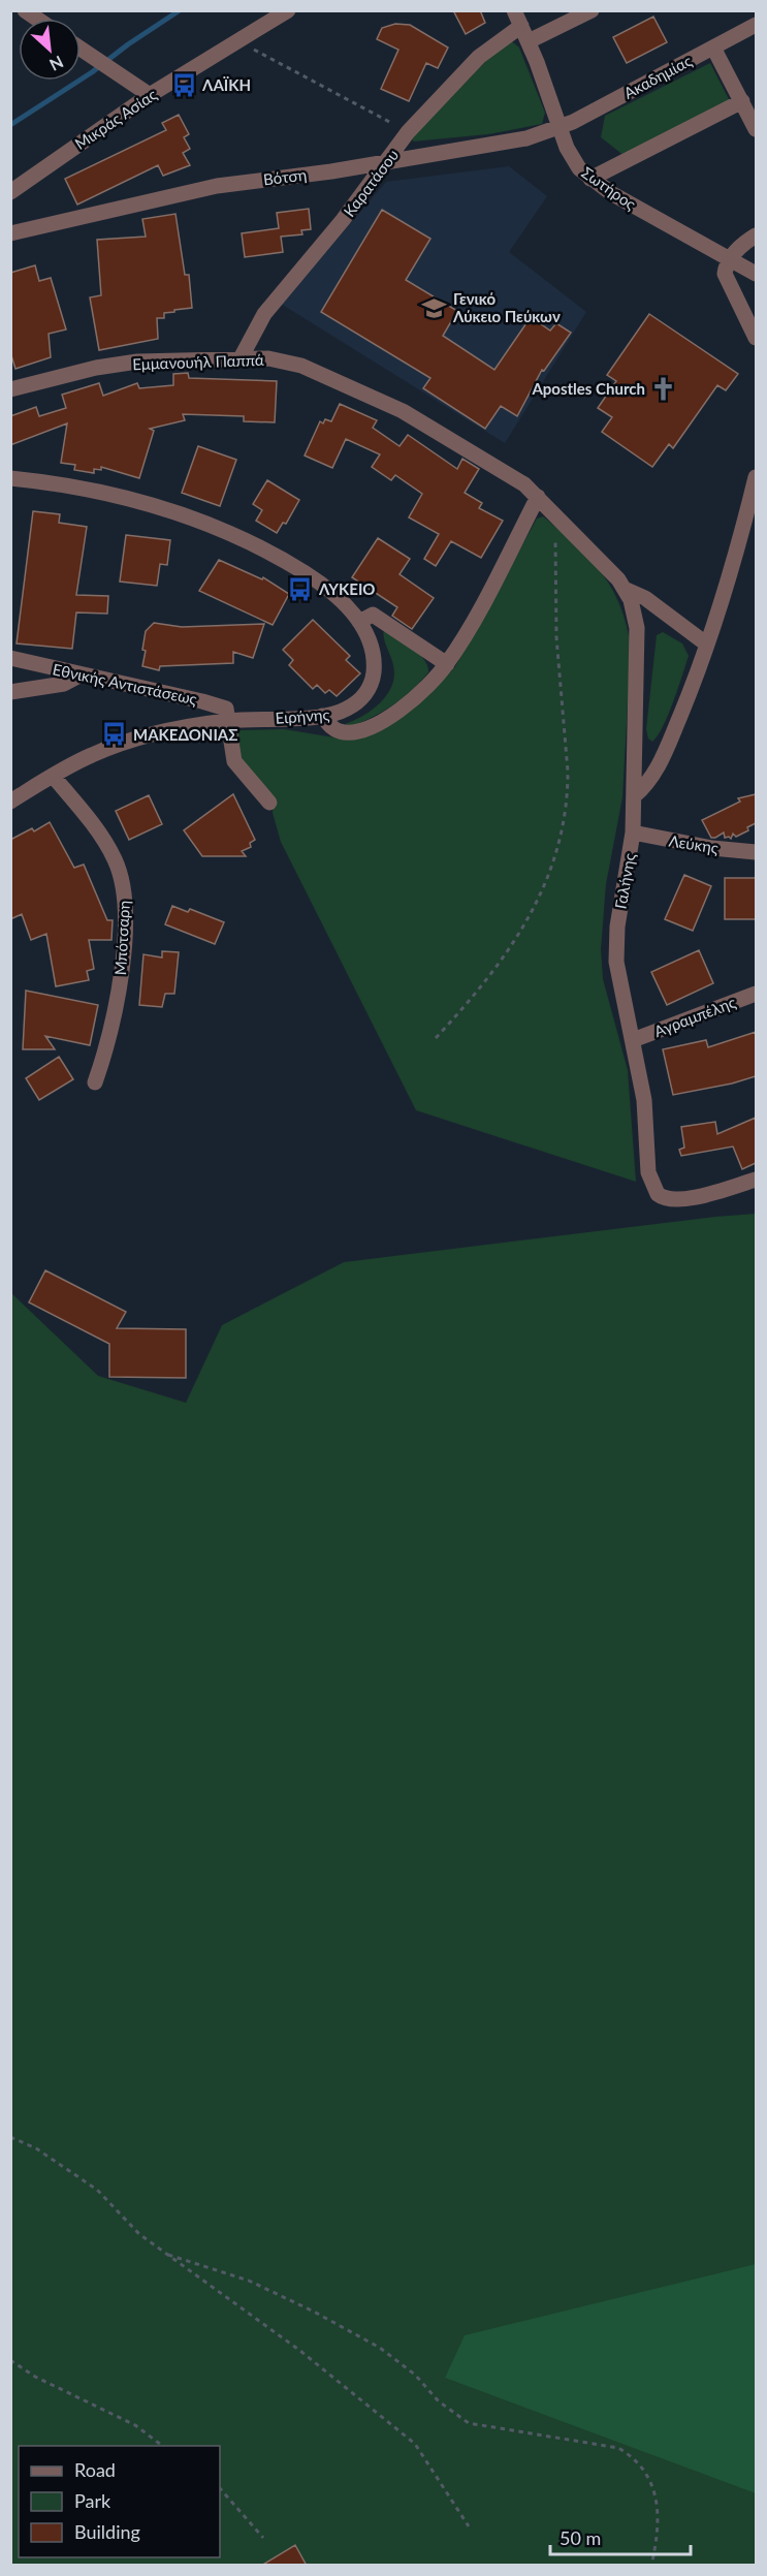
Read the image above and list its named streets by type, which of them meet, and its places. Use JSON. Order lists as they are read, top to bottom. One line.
{"streets":{"street":["Ακαδημίας","Μικράς Ασίας","Βότση","Καρατάσου","Σωτήρος","Εμμανουήλ Παππά","Εθνικής Αντιστάσεως","Ειρήνης","Λεύκης","Γαλήνης","Μπότσαρη","Αγραμπέλης"]},"crossings":[["Ακαδημίας","Βότση"],["Ακαδημίας","Σωτήρος"],["Βότση","Καρατάσου"],["Βότση","Σωτήρος"],["Καρατάσου","Σωτήρος"],["Καρατάσου","Εμμανουήλ Παππά"],["Εμμανουήλ Παππά","Γαλήνης"],["Εθνικής Αντιστάσεως","Ειρήνης"],["Ειρήνης","Μπότσαρη"],["Λεύκης","Γαλήνης"],["Γαλήνης","Αγραμπέλης"]],"places":{"bus stop":["ΛΑΪΚΗ","ΛΥΚΕΙΟ","ΜΑΚΕΔΟΝΙΑΣ"],"school or university":["Γενικό Λύκειο Πεύκων"],"church":["Apostles Church"]},"legend":["Road","Park","Building"],"scale_bar":"50 m","north":"bottom right"}
